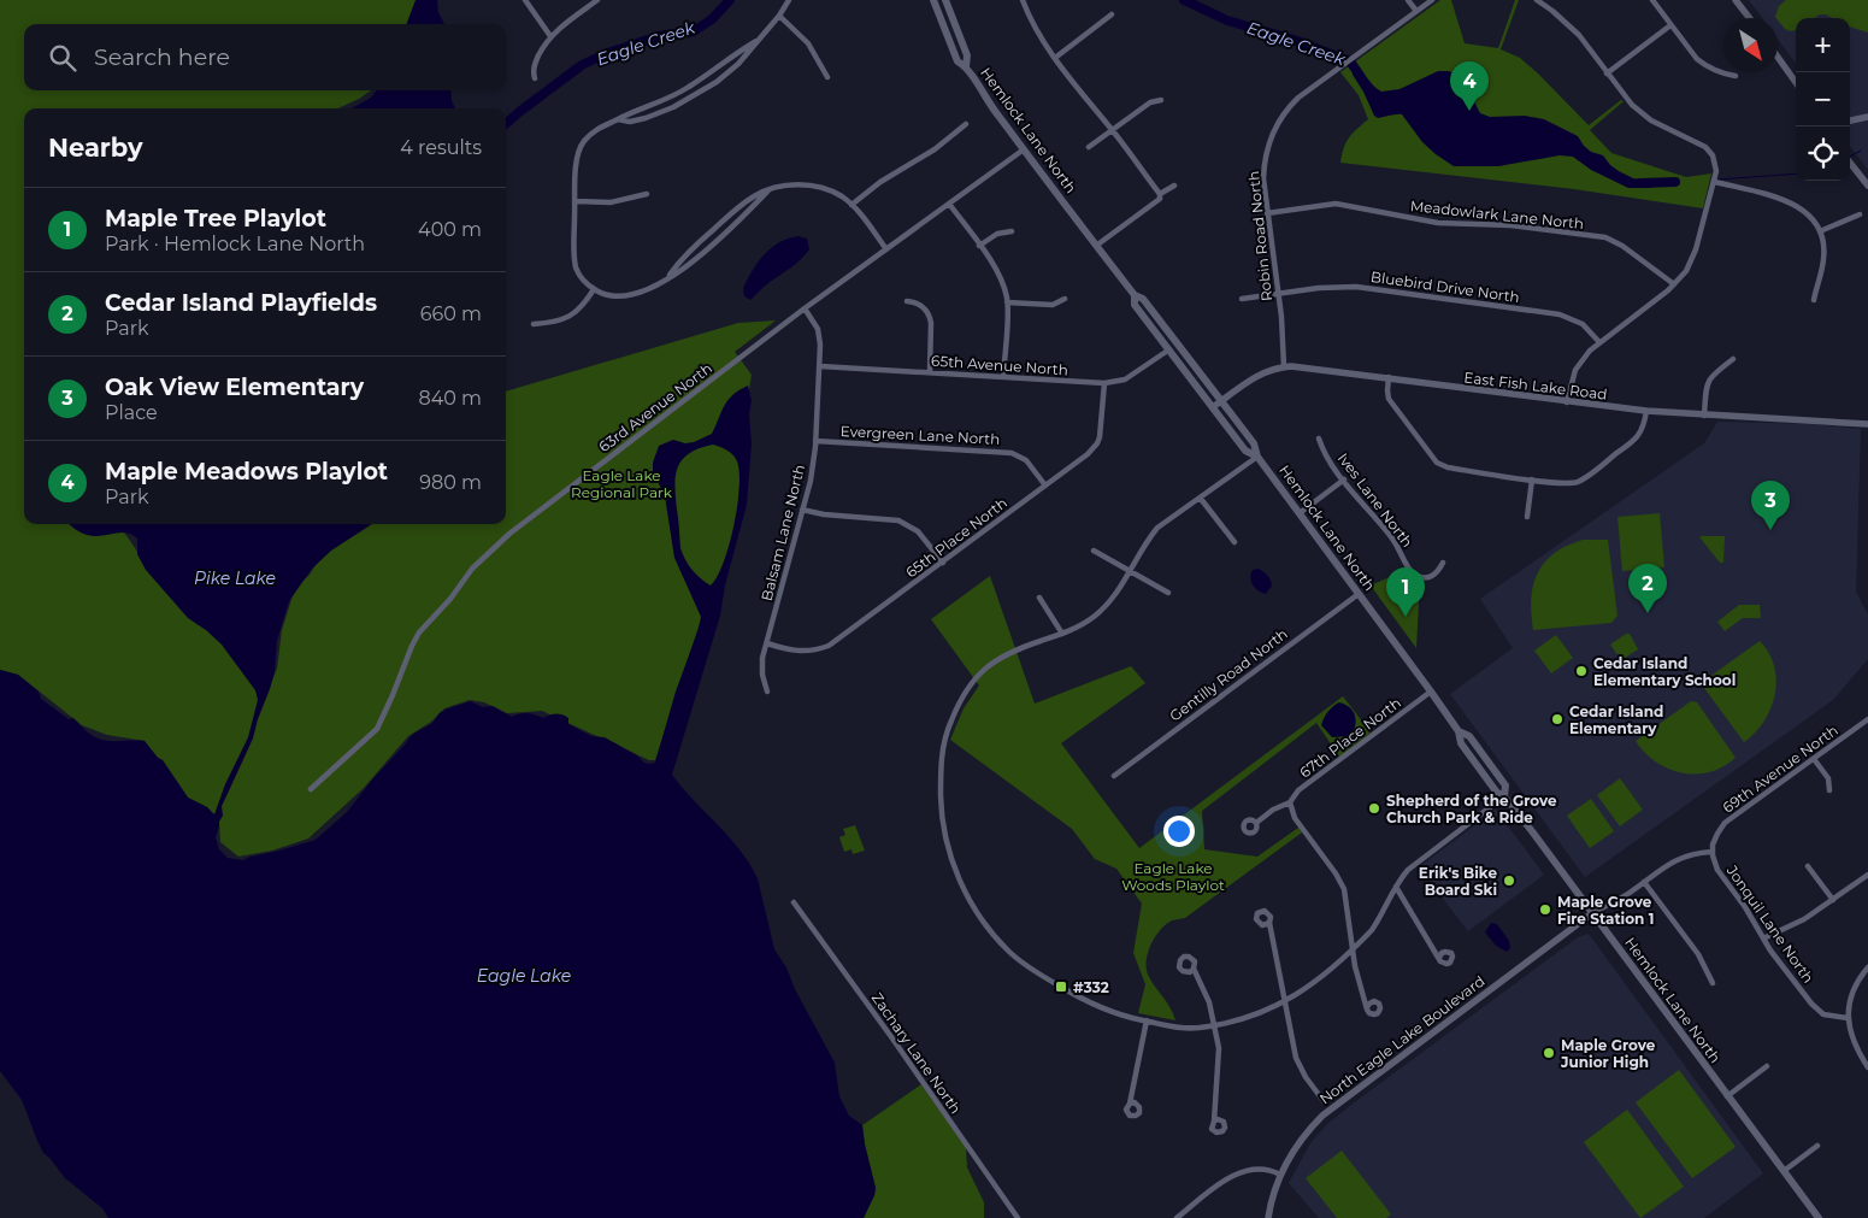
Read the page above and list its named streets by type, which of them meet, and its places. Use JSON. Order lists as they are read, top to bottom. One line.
{"streets":{"main road":["Hemlock Lane North"],"street":["Meadowlark Lane North","Robin Road North","Bluebird Drive North","65th Avenue North","East Fish Lake Road","63rd Avenue North","Evergreen Lane North","Ives Lane North","Balsam Lane North","65th Place North","Gentilly Road North","67th Place North","69th Avenue North","Jonquil Lane North","North Eagle Lake Boulevard","Zachary Lane North"]},"crossings":[["Hemlock Lane North","65th Avenue North"],["Hemlock Lane North","East Fish Lake Road"],["Hemlock Lane North","63rd Avenue North"],["Hemlock Lane North","Gentilly Road North"],["Hemlock Lane North","67th Place North"],["Hemlock Lane North","North Eagle Lake Boulevard"],["Meadowlark Lane North","Robin Road North"],["Robin Road North","Bluebird Drive North"],["Robin Road North","East Fish Lake Road"],["65th Avenue North","Balsam Lane North"],["65th Avenue North","65th Place North"],["63rd Avenue North","Balsam Lane North"],["Evergreen Lane North","Balsam Lane North"],["Evergreen Lane North","65th Place North"],["Balsam Lane North","65th Place North"],["69th Avenue North","Jonquil Lane North"]],"water":["Eagle Creek","Pike Lake","Eagle Lake"],"parks":["Eagle Lake Regional Park","Eagle Lake Woods Playlot"],"places":{"other":["Cedar Island Elementary School","Cedar Island Elementary","Shepherd of the Grove Church Park & Ride","Erik's Bike Board Ski","Maple Grove Fire Station 1","Maple Grove Junior High"],"transit":["#332"]},"north":"bottom right","page":{"map_buttons":["+","−"],"search":"Search here","pins":["4","3","2","1"],"heading":["Nearby","4 results"],"list":[{"mark":"1","name":"Maple Tree Playlot","note":"Park · Hemlock Lane North","value":"400 m"},{"mark":"2","name":"Cedar Island Playfields","note":"Park","value":"660 m"},{"mark":"3","name":"Oak View Elementary","note":"Place","value":"840 m"},{"mark":"4","name":"Maple Meadows Playlot","note":"Park","value":"980 m"}]}}
